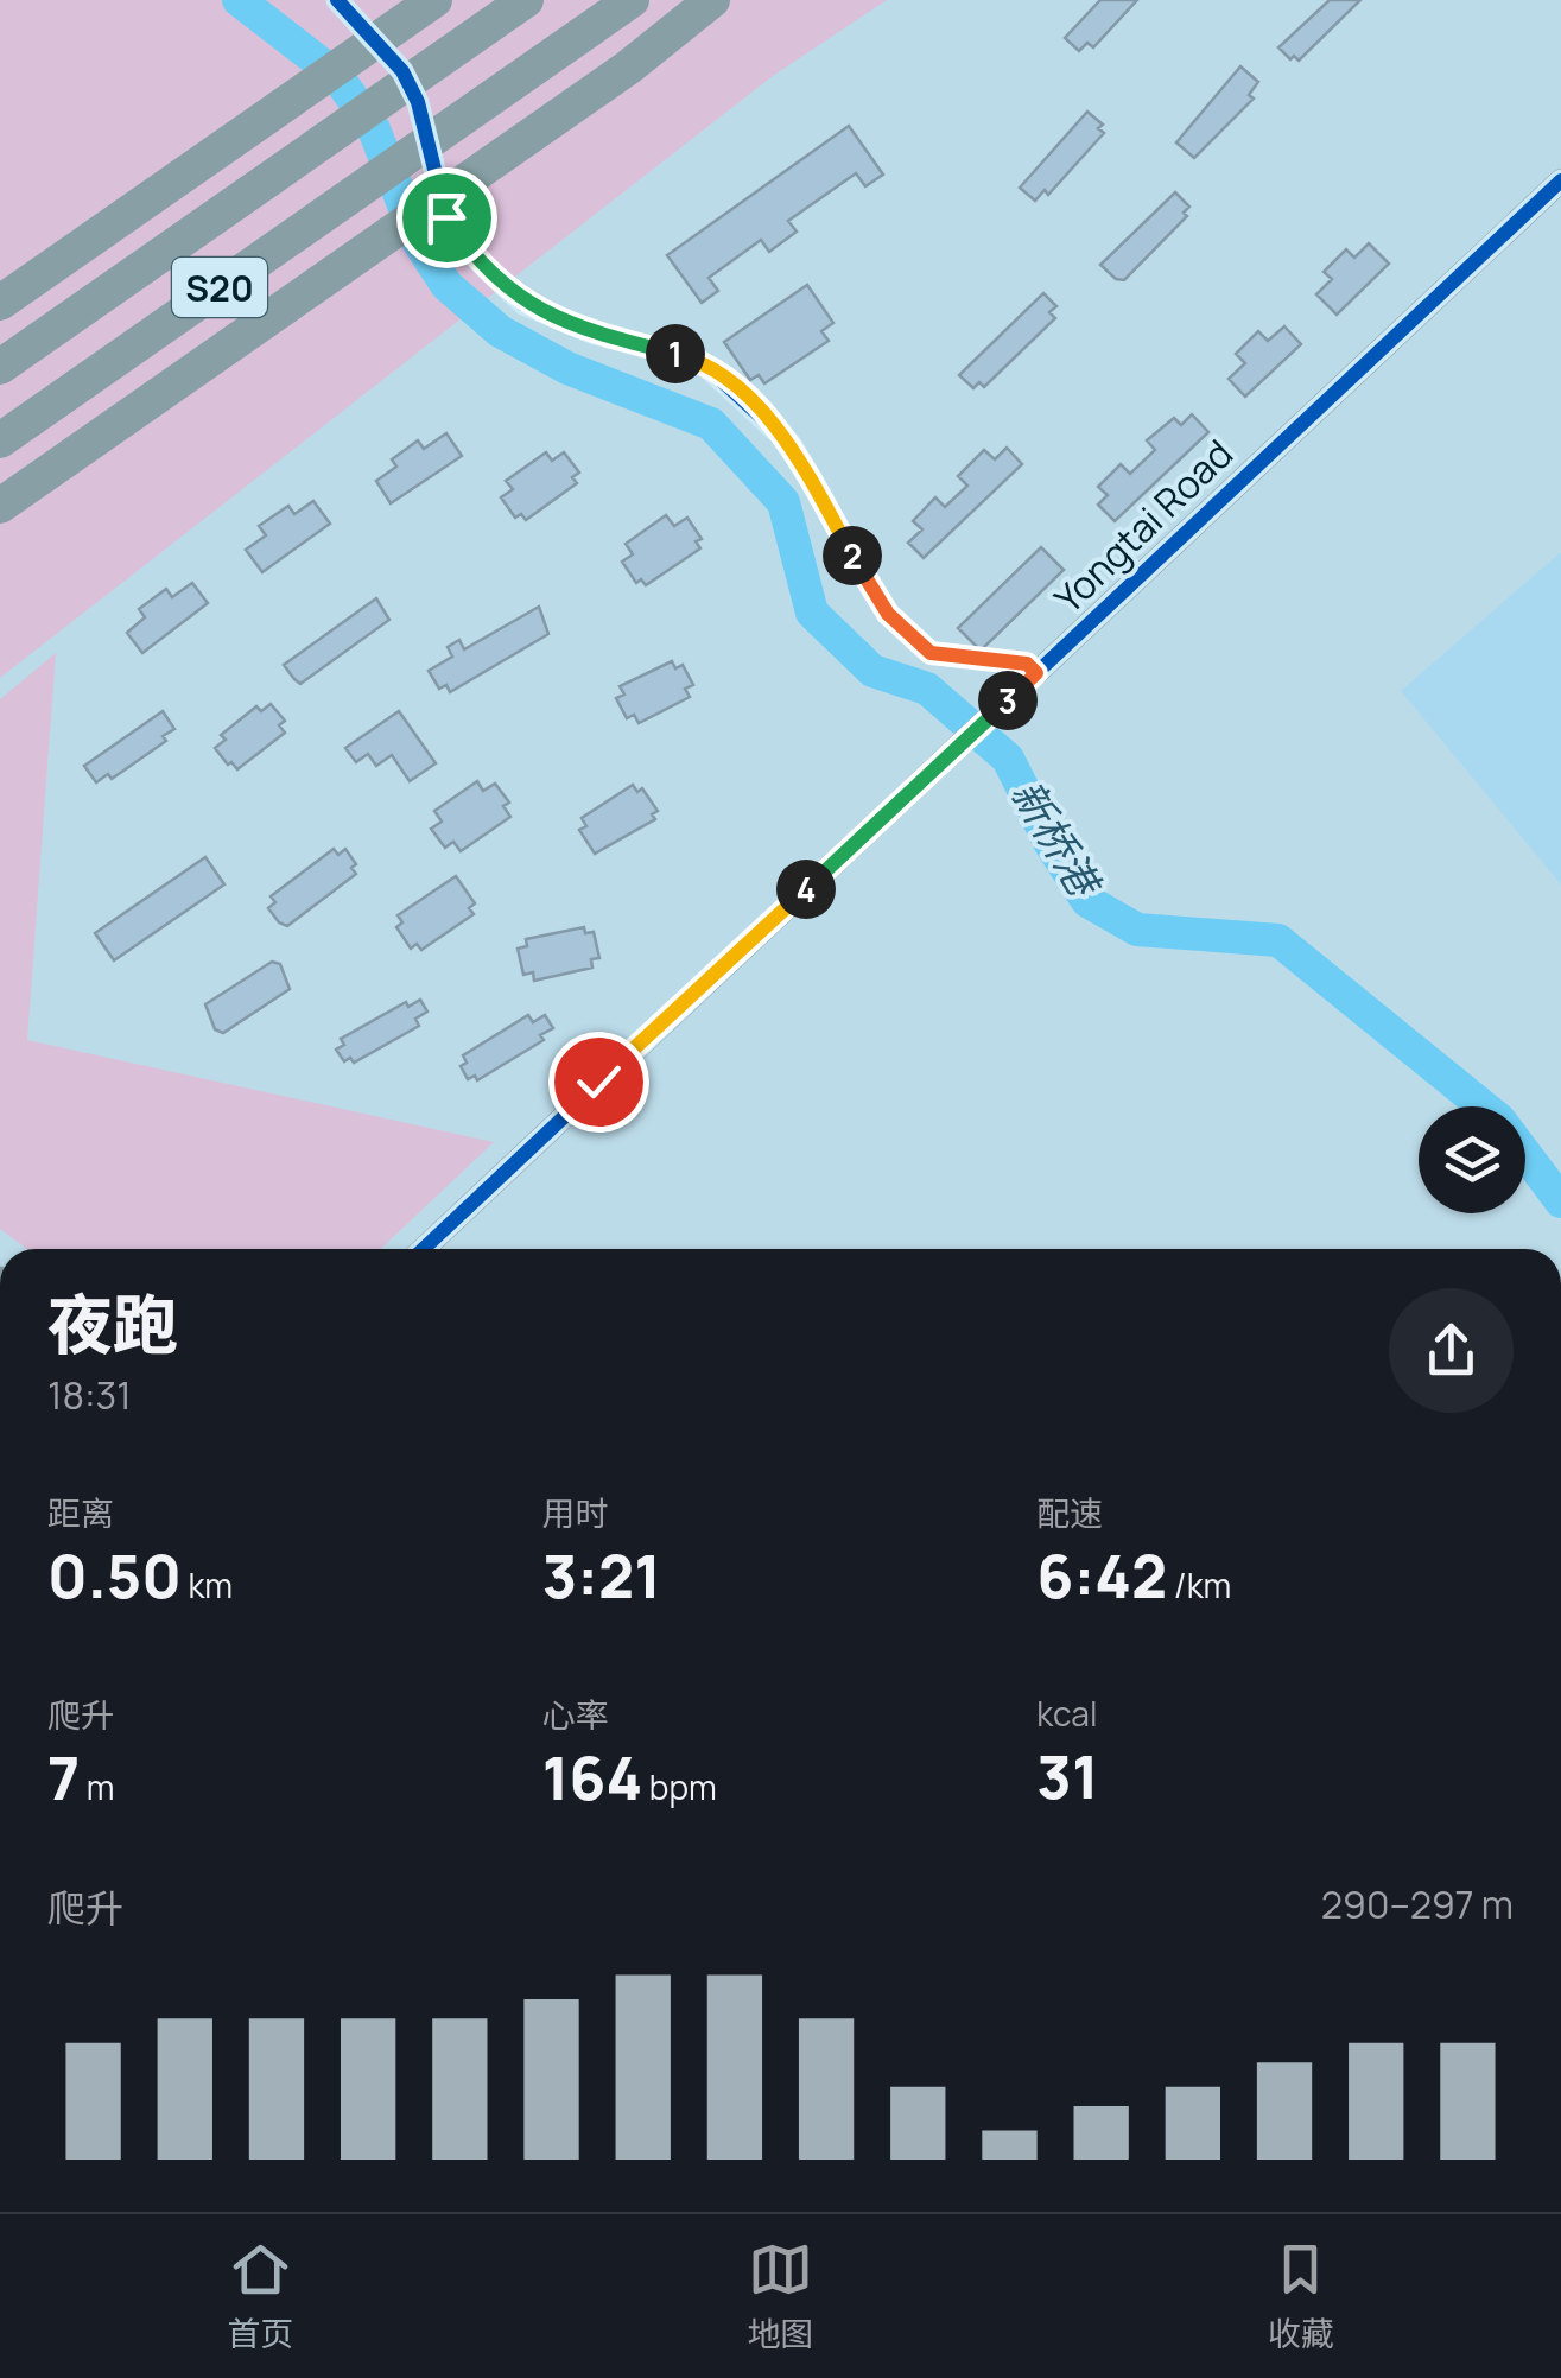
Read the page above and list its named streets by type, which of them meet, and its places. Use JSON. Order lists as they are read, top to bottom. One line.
{"streets":{"highway":["S20"],"street":["Yongtai Road"]},"water":["新桥港"],"page":{"pins":["1","2","3","4"],"heading":["夜跑","18:31"],"stats":[["距离","0.50 km"],["用时","3:21"],["配速","6:42 /km"],["爬升","7 m"],["心率","164 bpm"],["kcal","31"]],"chart":["爬升","290–297 m"],"tabs":["首页","地图","收藏"]}}
